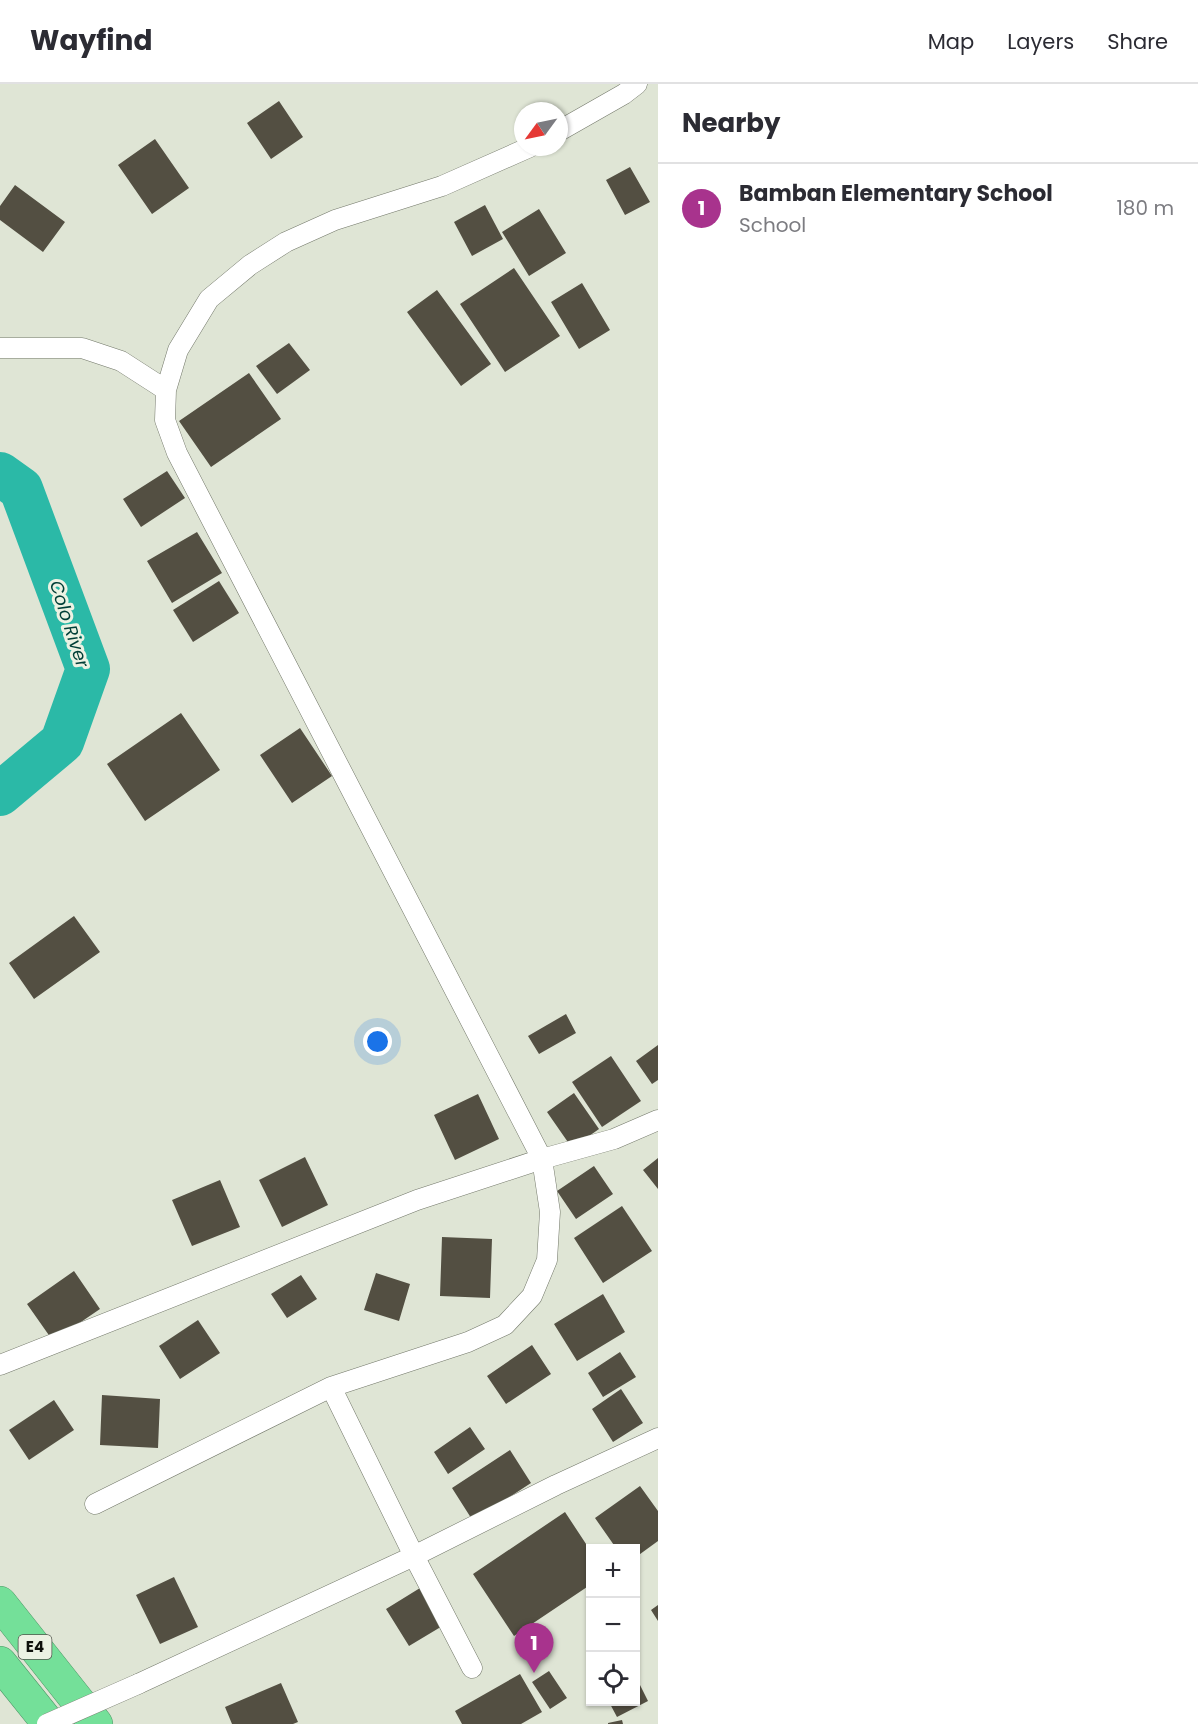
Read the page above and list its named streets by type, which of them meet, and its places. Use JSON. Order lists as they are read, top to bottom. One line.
{"streets":{"highway":["E4"]},"water":["Colo River"],"north":"bottom left","page":{"header":"Wayfind","nav":["Map","Layers","Share"],"heading":"Nearby","list":[{"mark":"1","name":"Bamban Elementary School","note":"School","value":"180 m"}],"map_buttons":["+","−"],"pins":"1"}}
